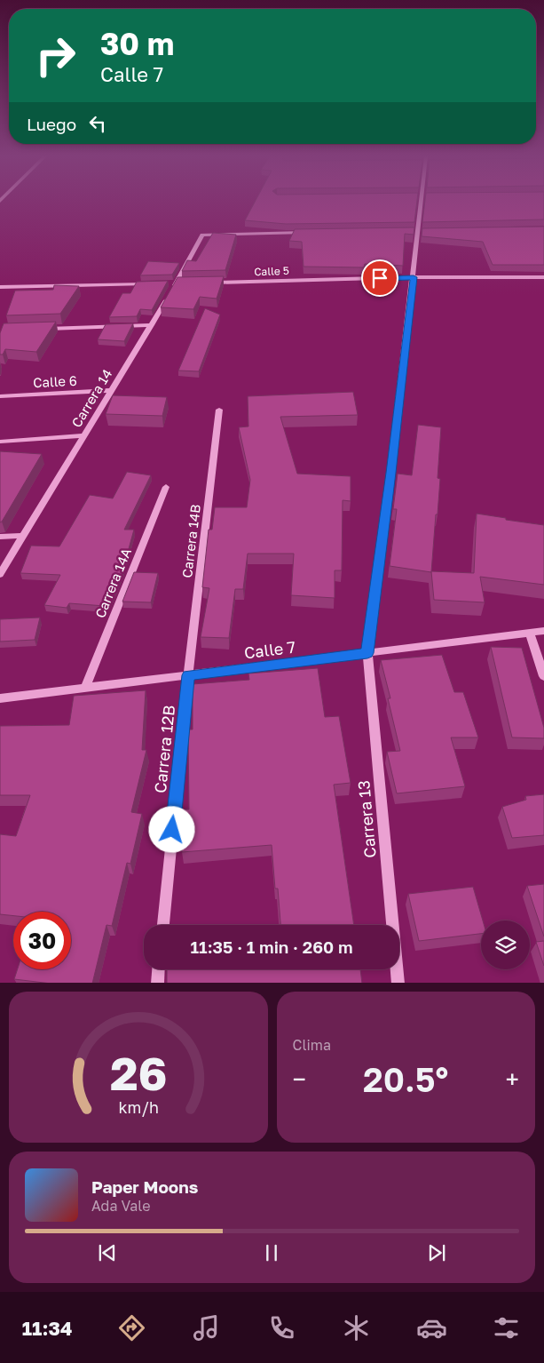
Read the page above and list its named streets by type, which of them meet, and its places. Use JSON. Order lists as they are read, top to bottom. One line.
{"streets":{"street":["Calle 5","Calle 6","Carrera 14","Carrera 14B","Carrera 14A","Calle 7","Carrera 12B","Carrera 13"]},"crossings":[["Calle 5","Carrera 13"],["Calle 6","Carrera 14"],["Carrera 14B","Calle 7"],["Carrera 14B","Carrera 12B"],["Carrera 14A","Calle 7"],["Calle 7","Carrera 12B"],["Calle 7","Carrera 13"]],"page":{"turn":["30 m","Calle 7"],"then":"Luego","limit":"30","trip":"11:35 · 1 min · 260 m","tile":"Clima","heat":["−","20.5°","+"],"song":["Paper Moons","Ada Vale"],"tabs":"11:34","gauge":["26","km/h"]}}
